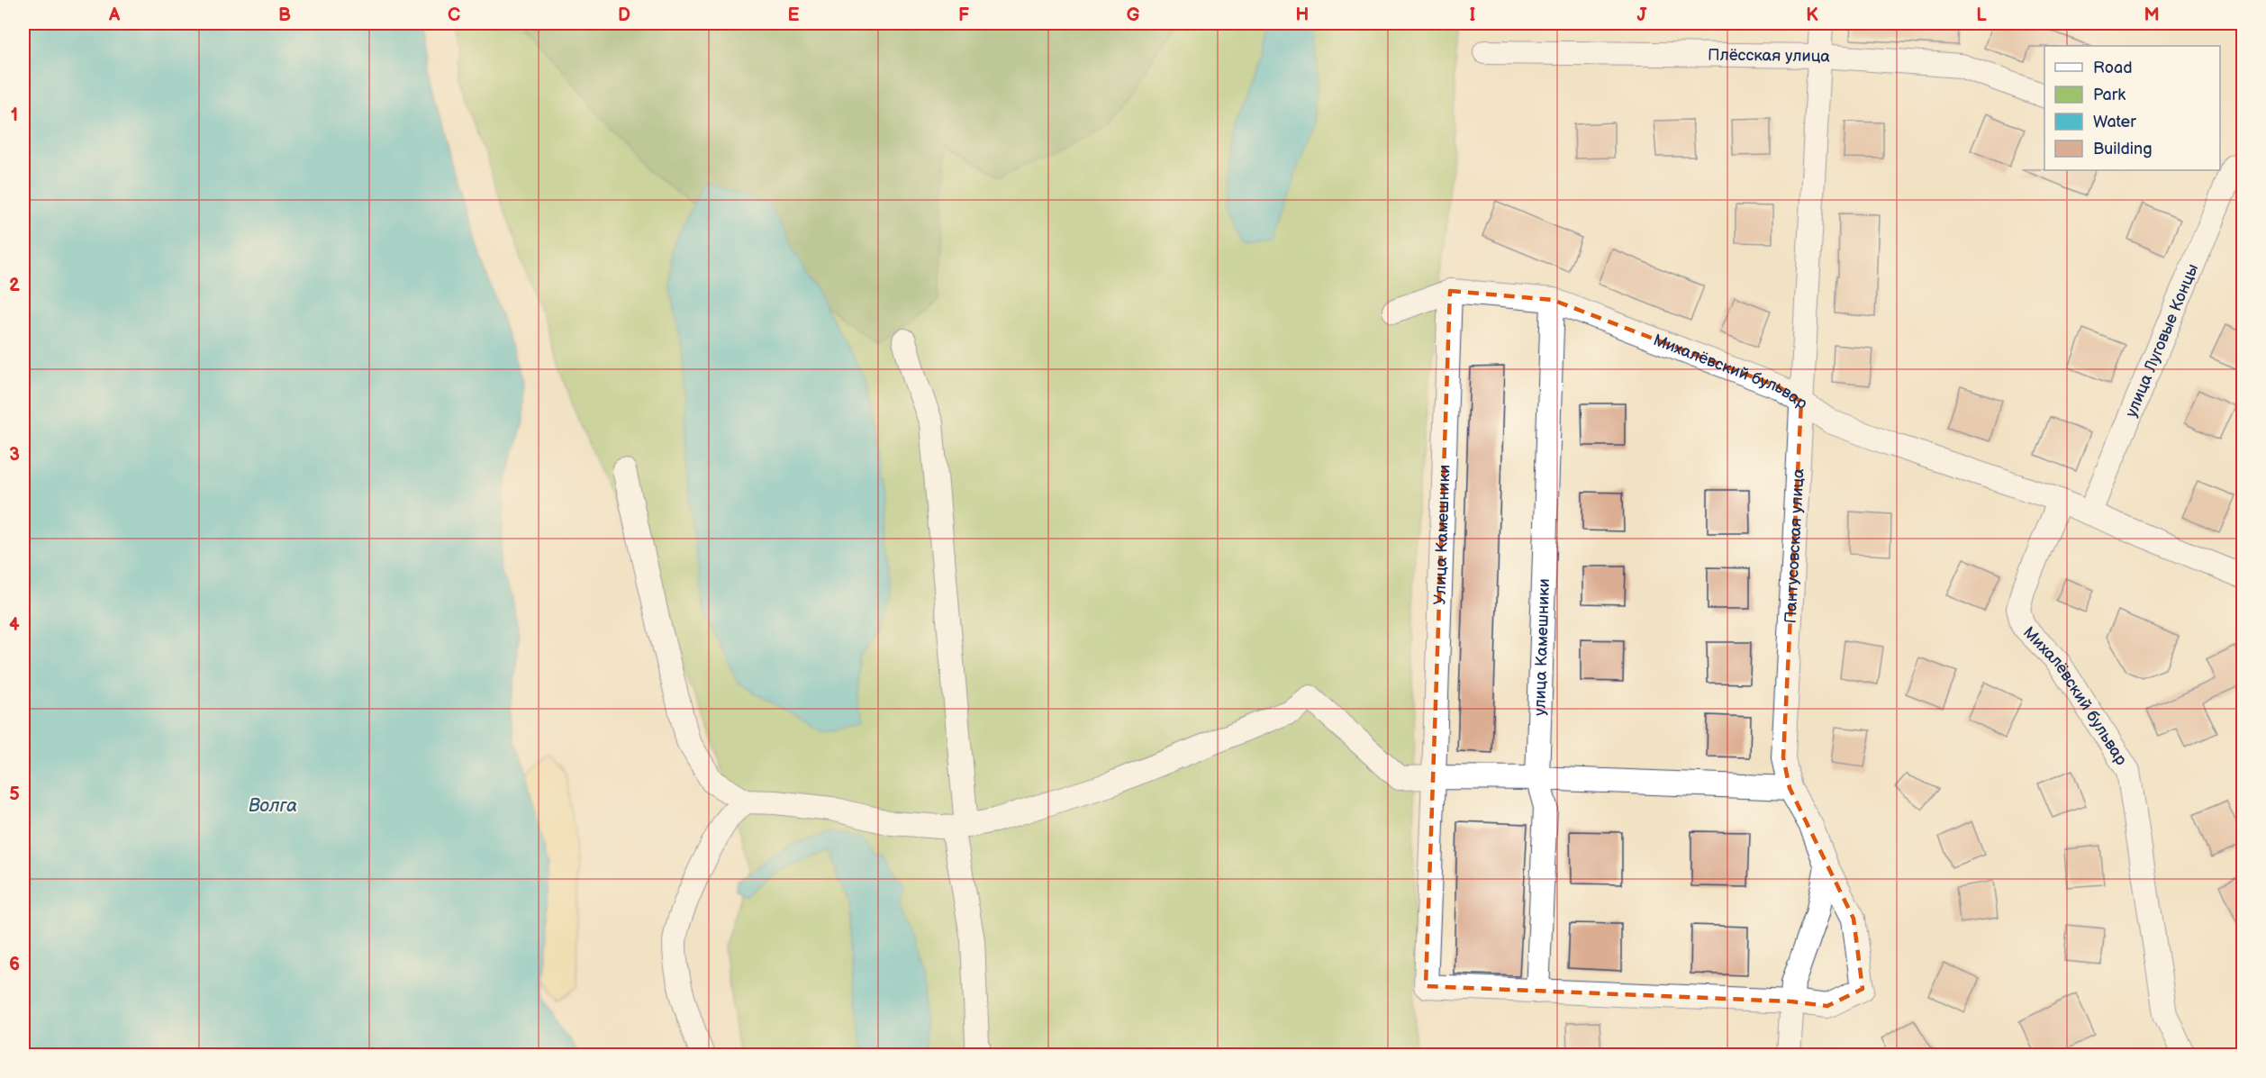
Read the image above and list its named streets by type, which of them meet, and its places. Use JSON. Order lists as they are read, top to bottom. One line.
{"streets":{"street":["Плёсская улица","улица Луговые Концы","Михалёвский бульвар","Улица Камешники","Пантусовская улица","улица Камешники"]},"crossings":[["Плёсская улица","Пантусовская улица"],["улица Луговые Концы","Михалёвский бульвар"],["Михалёвский бульвар","Улица Камешники"],["Михалёвский бульвар","Пантусовская улица"],["Михалёвский бульвар","улица Камешники"],["Улица Камешники","улица Камешники"]],"water":["Волга"],"legend":["Road","Park","Water","Building"],"grid":{"columns":["A","B","C","D","E","F","G","H","I","J","K","L","M"],"rows":["1","2","3","4","5","6"]}}
